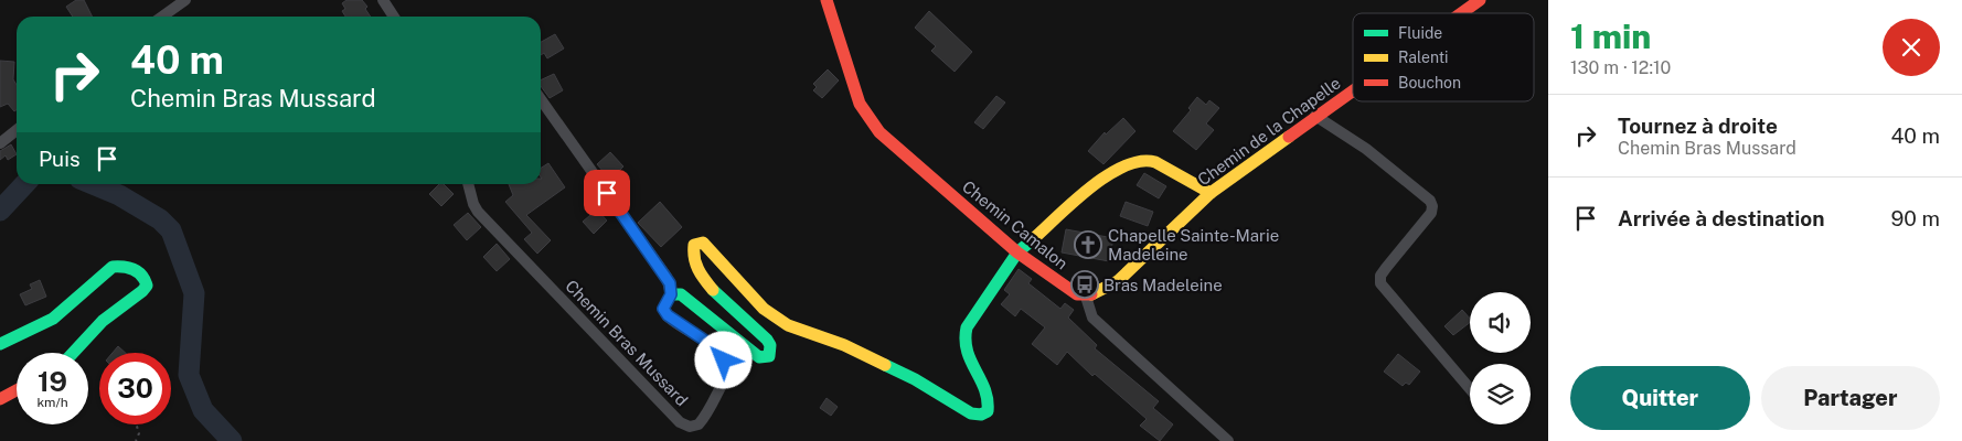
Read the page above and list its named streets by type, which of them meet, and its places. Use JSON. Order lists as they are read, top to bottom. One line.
{"streets":{"street":["Chemin de la Chapelle","Chemin Camalon","Chemin Bras Mussard"]},"crossings":[["Chemin de la Chapelle","Chemin Camalon"]],"places":{"church":["Chapelle Sainte-Marie Madeleine"],"bus stop":["Bras Madeleine"]},"legend":["Fluide","Ralenti","Bouchon"],"page":{"heading":["1 min","130 m · 12:10"],"turn":["40 m","Chemin Bras Mussard"],"list":[{"name":"Tournez à droite","note":"Chemin Bras Mussard","value":"40 m"},{"name":"Arrivée à destination","value":"90 m"}],"then":"Puis","speed":"19 km/h","limit":"30","buttons":["Quitter","Partager"]}}
